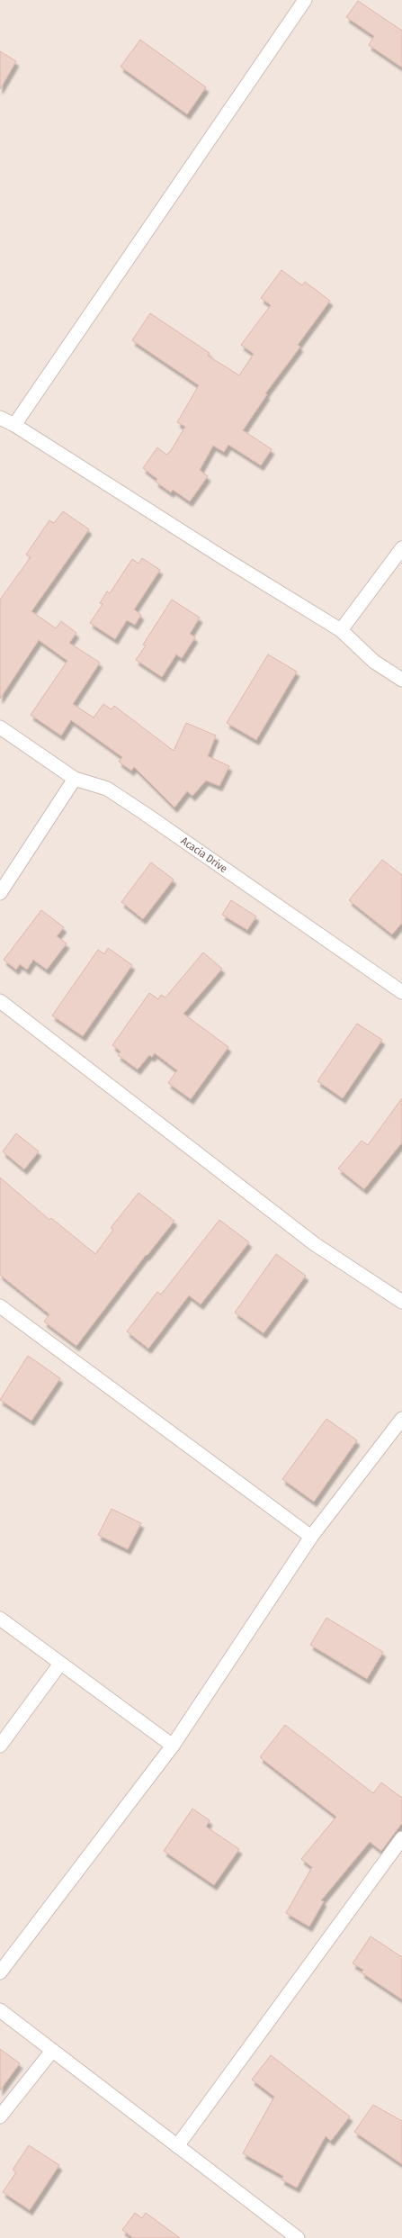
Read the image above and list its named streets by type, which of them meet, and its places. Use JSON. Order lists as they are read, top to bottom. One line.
{"streets":{"street":["Acacia Drive"]}}
